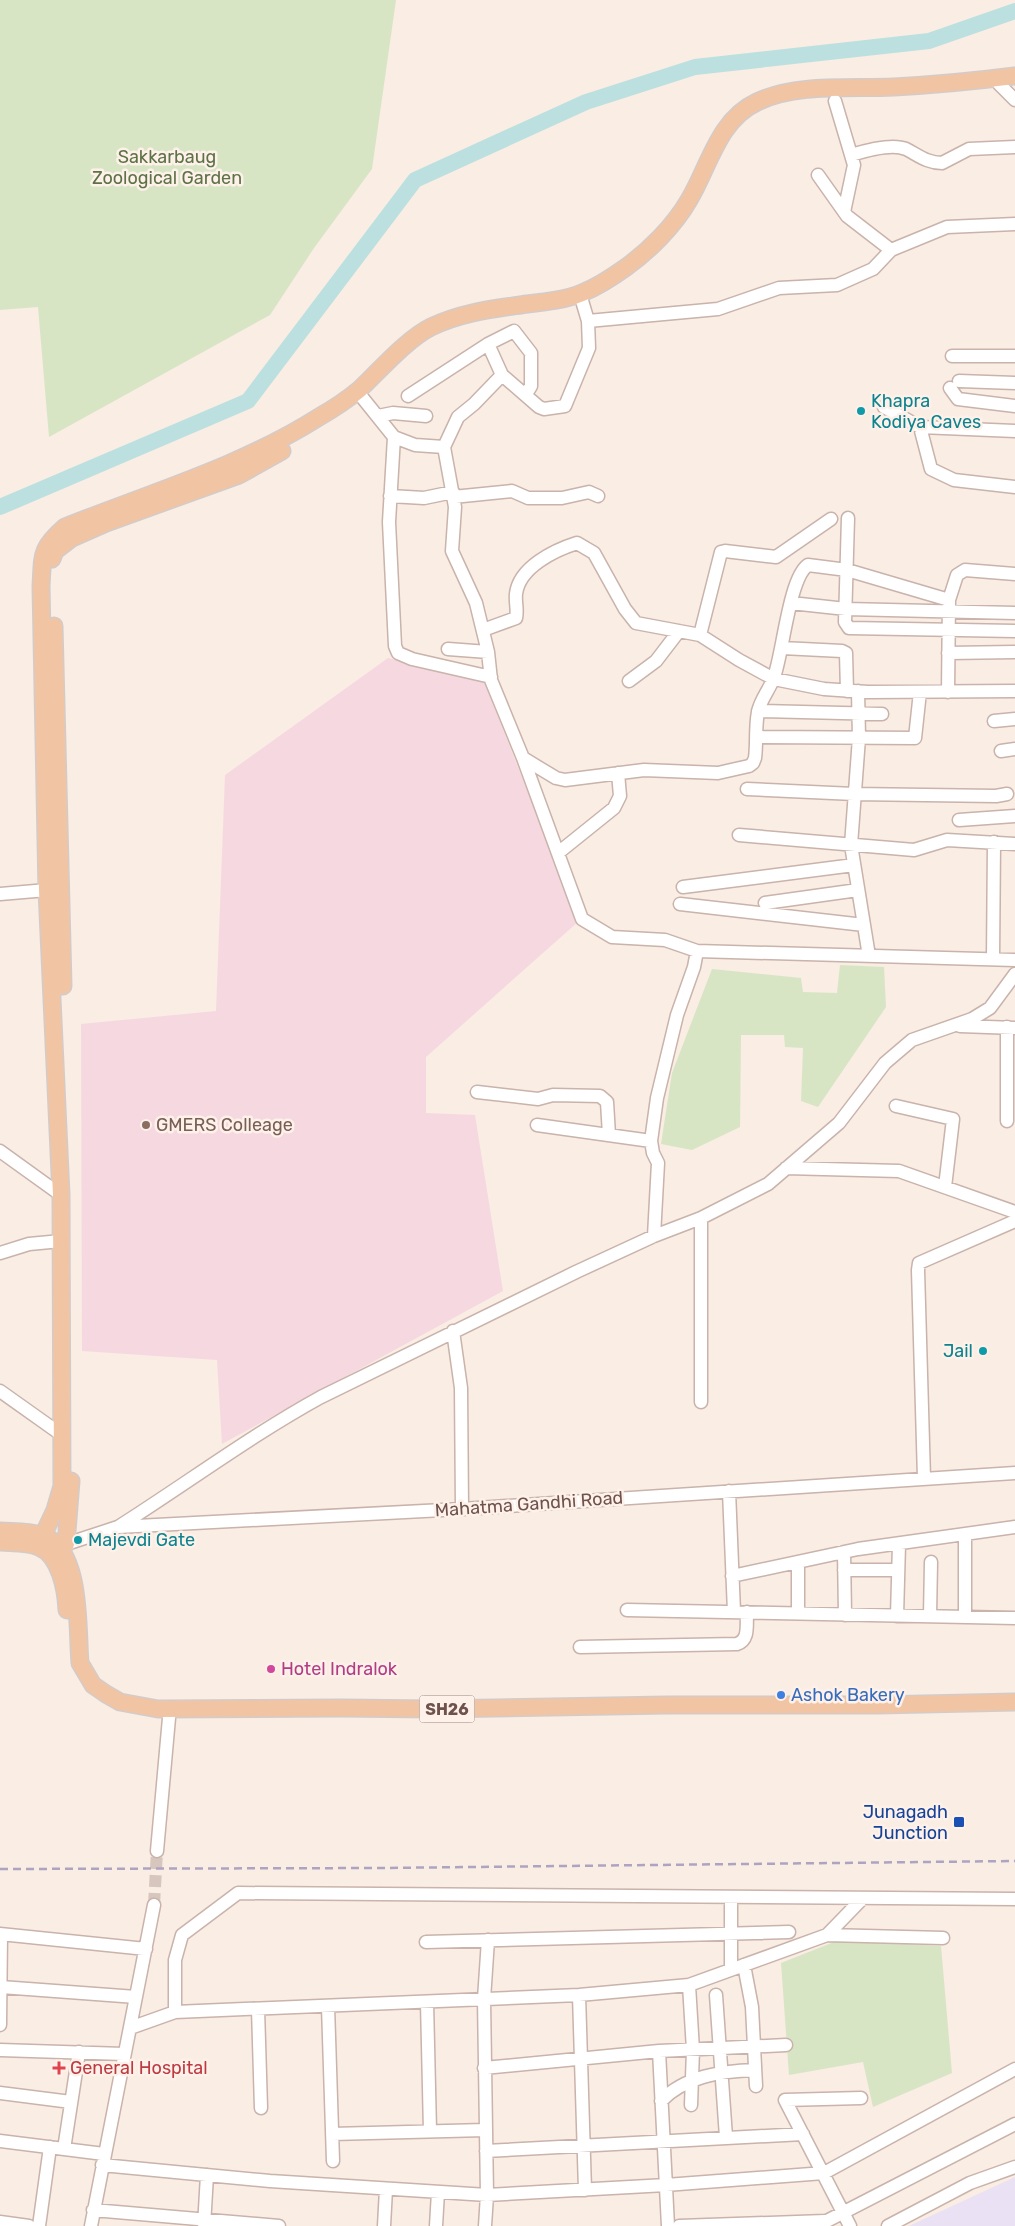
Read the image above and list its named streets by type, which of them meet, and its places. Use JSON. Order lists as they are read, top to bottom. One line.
{"streets":{"main road":["SH26"],"street":["Mahatma Gandhi Road"]},"crossings":[["Mahatma Gandhi Road","SH26"]],"parks":["Sakkarbaug Zoological Garden"],"places":{"other":["Khapra Kodiya Caves","GMERS Colleage","Jail","Majevdi Gate","Hotel Indralok","Ashok Bakery"],"transit":["Junagadh Junction"],"health":["General Hospital"]}}
